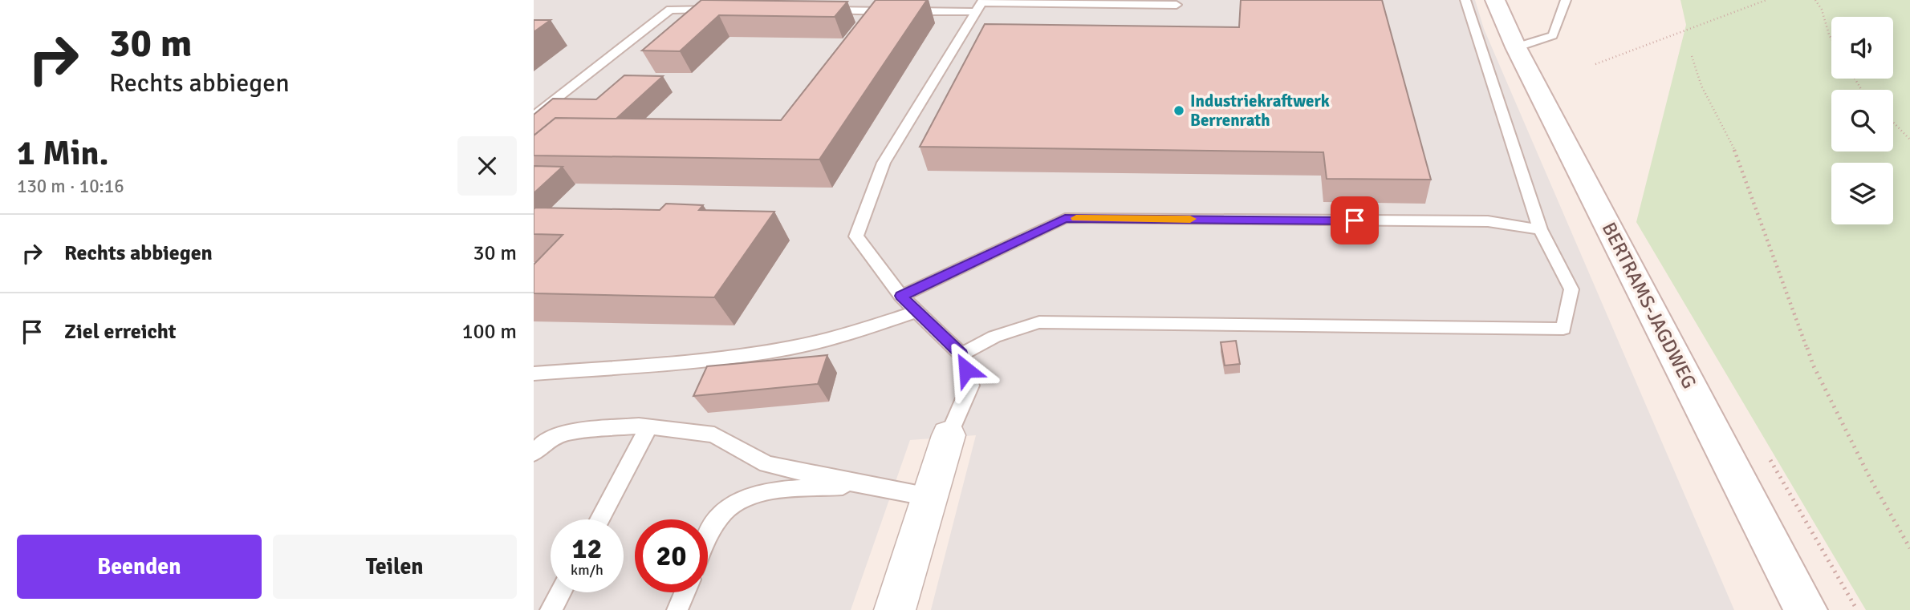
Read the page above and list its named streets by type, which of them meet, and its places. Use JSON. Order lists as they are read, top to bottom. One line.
{"streets":{"main road":["BERTRAMS-JAGDWEG"]},"places":["Industriekraftwerk Berrenrath"],"page":{"turn":["30 m","Rechts abbiegen"],"heading":["1 Min.","130 m · 10:16"],"list":[{"name":"Rechts abbiegen","value":"30 m"},{"name":"Ziel erreicht","value":"100 m"}],"speed":"12 km/h","limit":"20","buttons":["Beenden","Teilen"]}}
